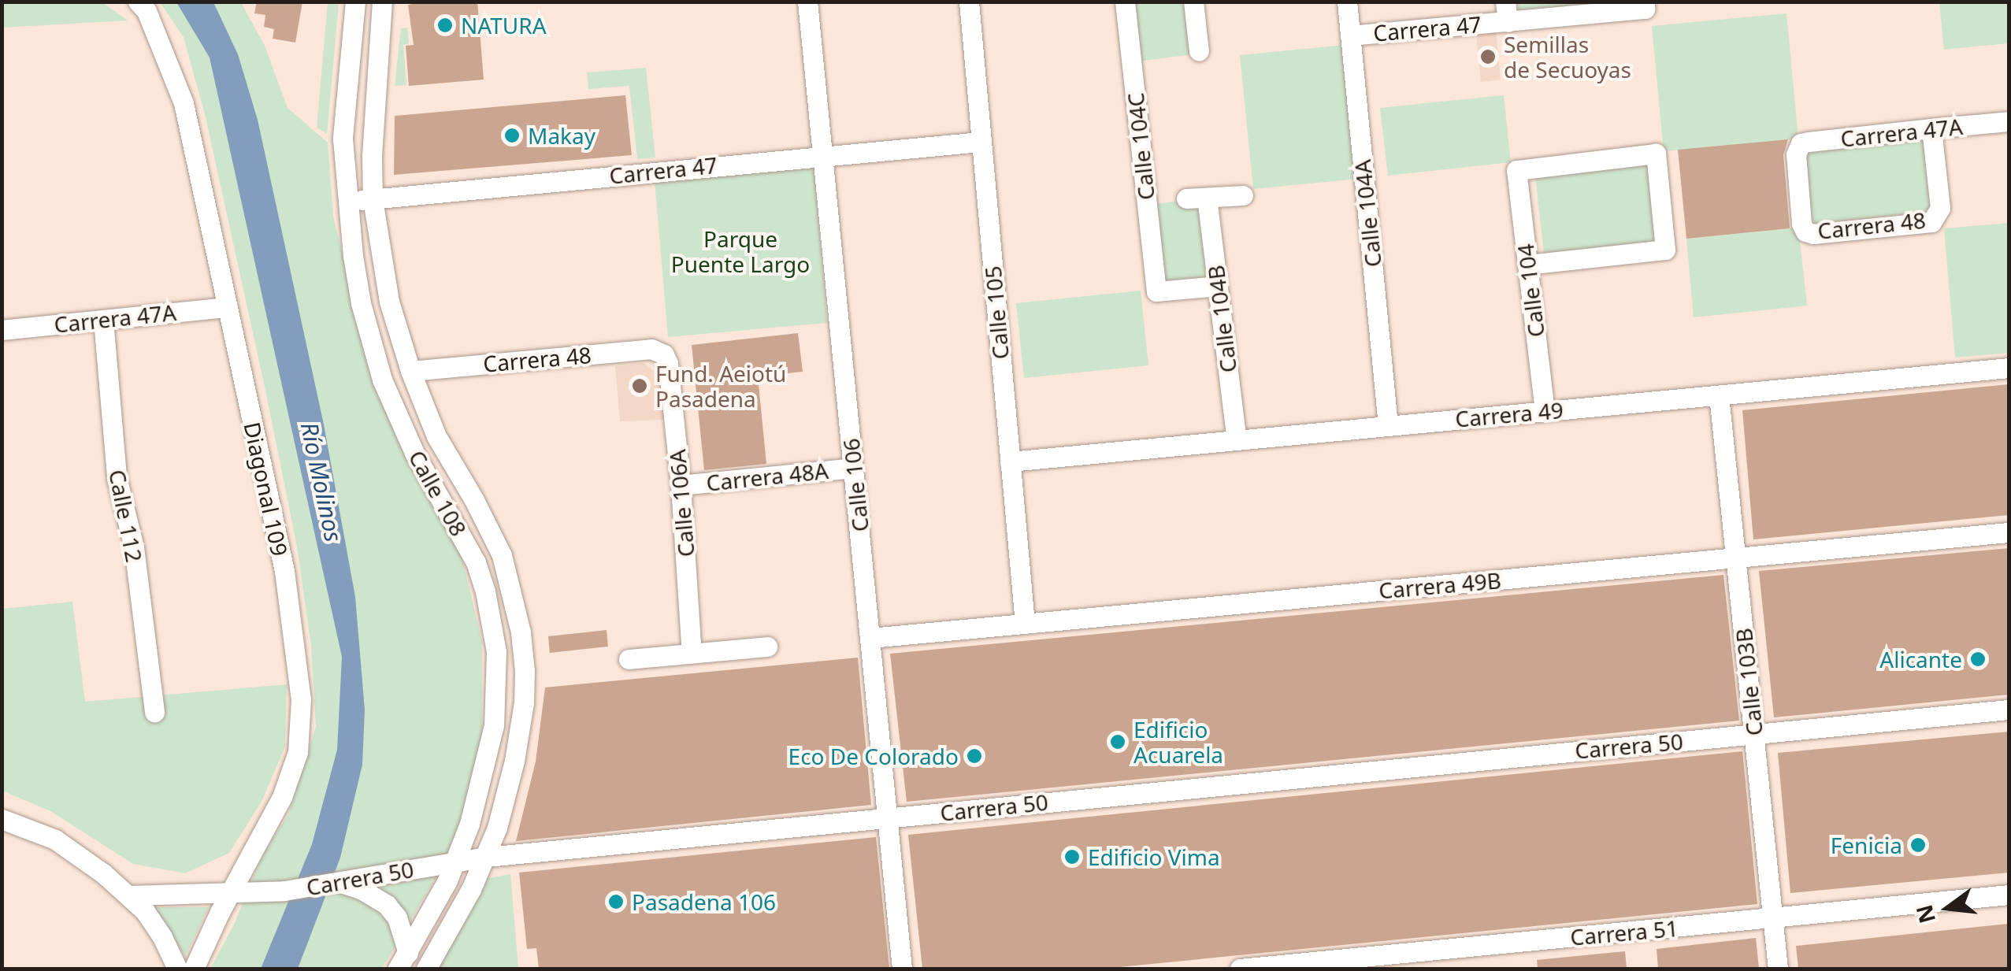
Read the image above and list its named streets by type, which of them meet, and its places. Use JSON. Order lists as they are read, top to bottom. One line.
{"streets":{"street":["Carrera 47","Carrera 47A","Calle 104C","Calle 104A","Carrera 48","Calle 104","Calle 105","Calle 104B","Carrera 49","Carrera 48A","Calle 106","Diagonal 109","Calle 108","Calle 106A","Calle 112","Carrera 49B","Calle 103B","Carrera 50","Carrera 51"]},"crossings":[["Carrera 47","Calle 104A"],["Carrera 47","Calle 105"],["Carrera 47","Calle 106"],["Carrera 47","Calle 108"],["Carrera 47A","Carrera 48"],["Carrera 47A","Diagonal 109"],["Carrera 47A","Calle 112"],["Calle 104C","Calle 104B"],["Calle 104A","Carrera 49"],["Carrera 48","Calle 108"],["Carrera 48","Calle 106A"],["Calle 104","Carrera 49"],["Calle 105","Carrera 49"],["Calle 105","Carrera 49B"],["Calle 104B","Carrera 49"],["Carrera 49","Calle 103B"],["Carrera 48A","Calle 106"],["Carrera 48A","Calle 106A"],["Calle 106","Carrera 49B"],["Calle 106","Carrera 50"],["Diagonal 109","Carrera 50"],["Calle 108","Carrera 50"],["Carrera 49B","Calle 103B"],["Calle 103B","Carrera 50"],["Calle 103B","Carrera 51"]],"water":["Río Molinos"],"parks":["Parque Puente Largo"],"places":["NATURA","Semillas de Secuoyas","Makay","Fund. Aeiotú Pasadena","Alicante","Edificio Acuarela","Eco De Colorado","Fenicia","Edificio Vima","Pasadena 106"],"north":"left"}
